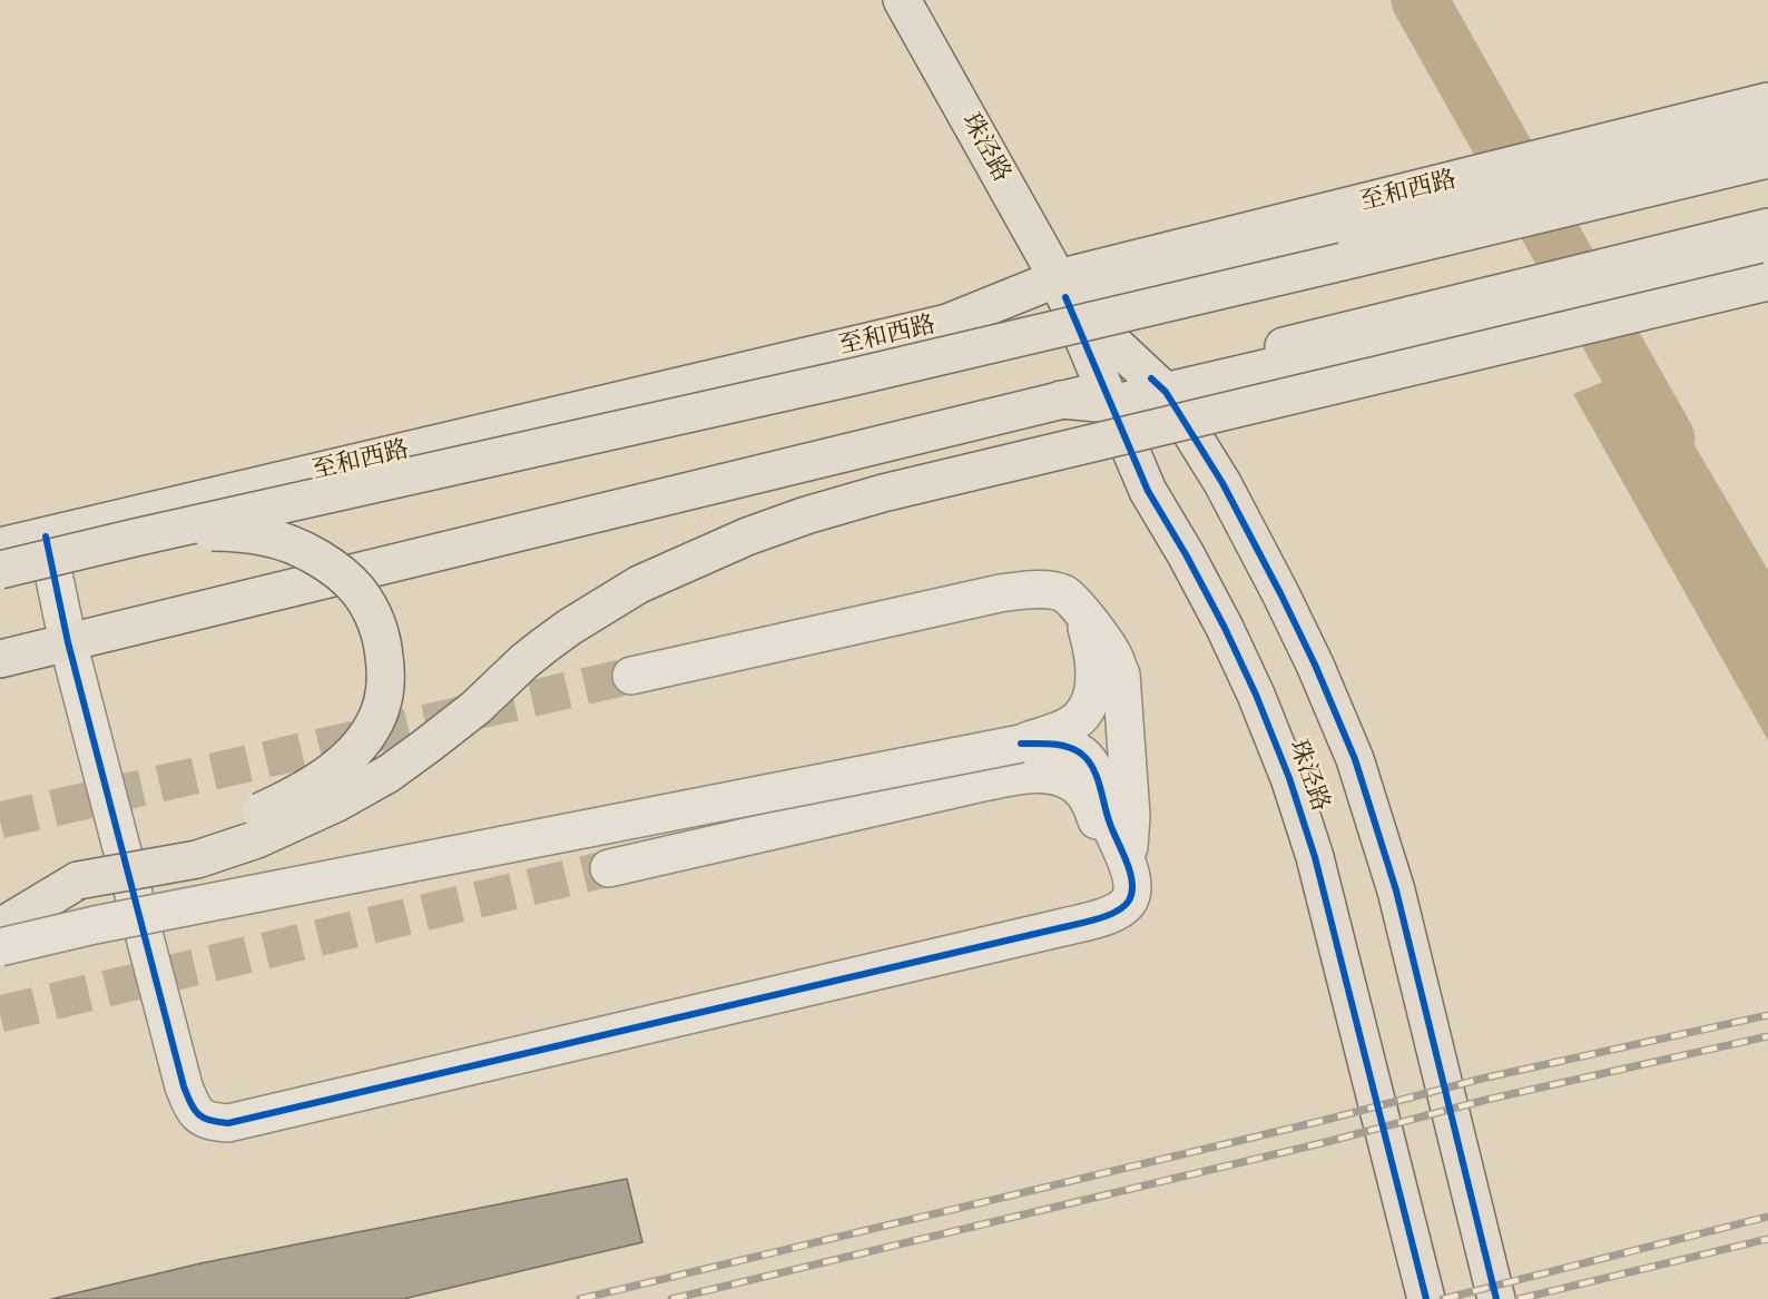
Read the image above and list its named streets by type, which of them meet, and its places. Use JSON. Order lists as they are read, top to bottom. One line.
{"streets":{"main road":["珠泾路","至和西路"]},"crossings":[["珠泾路","至和西路"]]}
